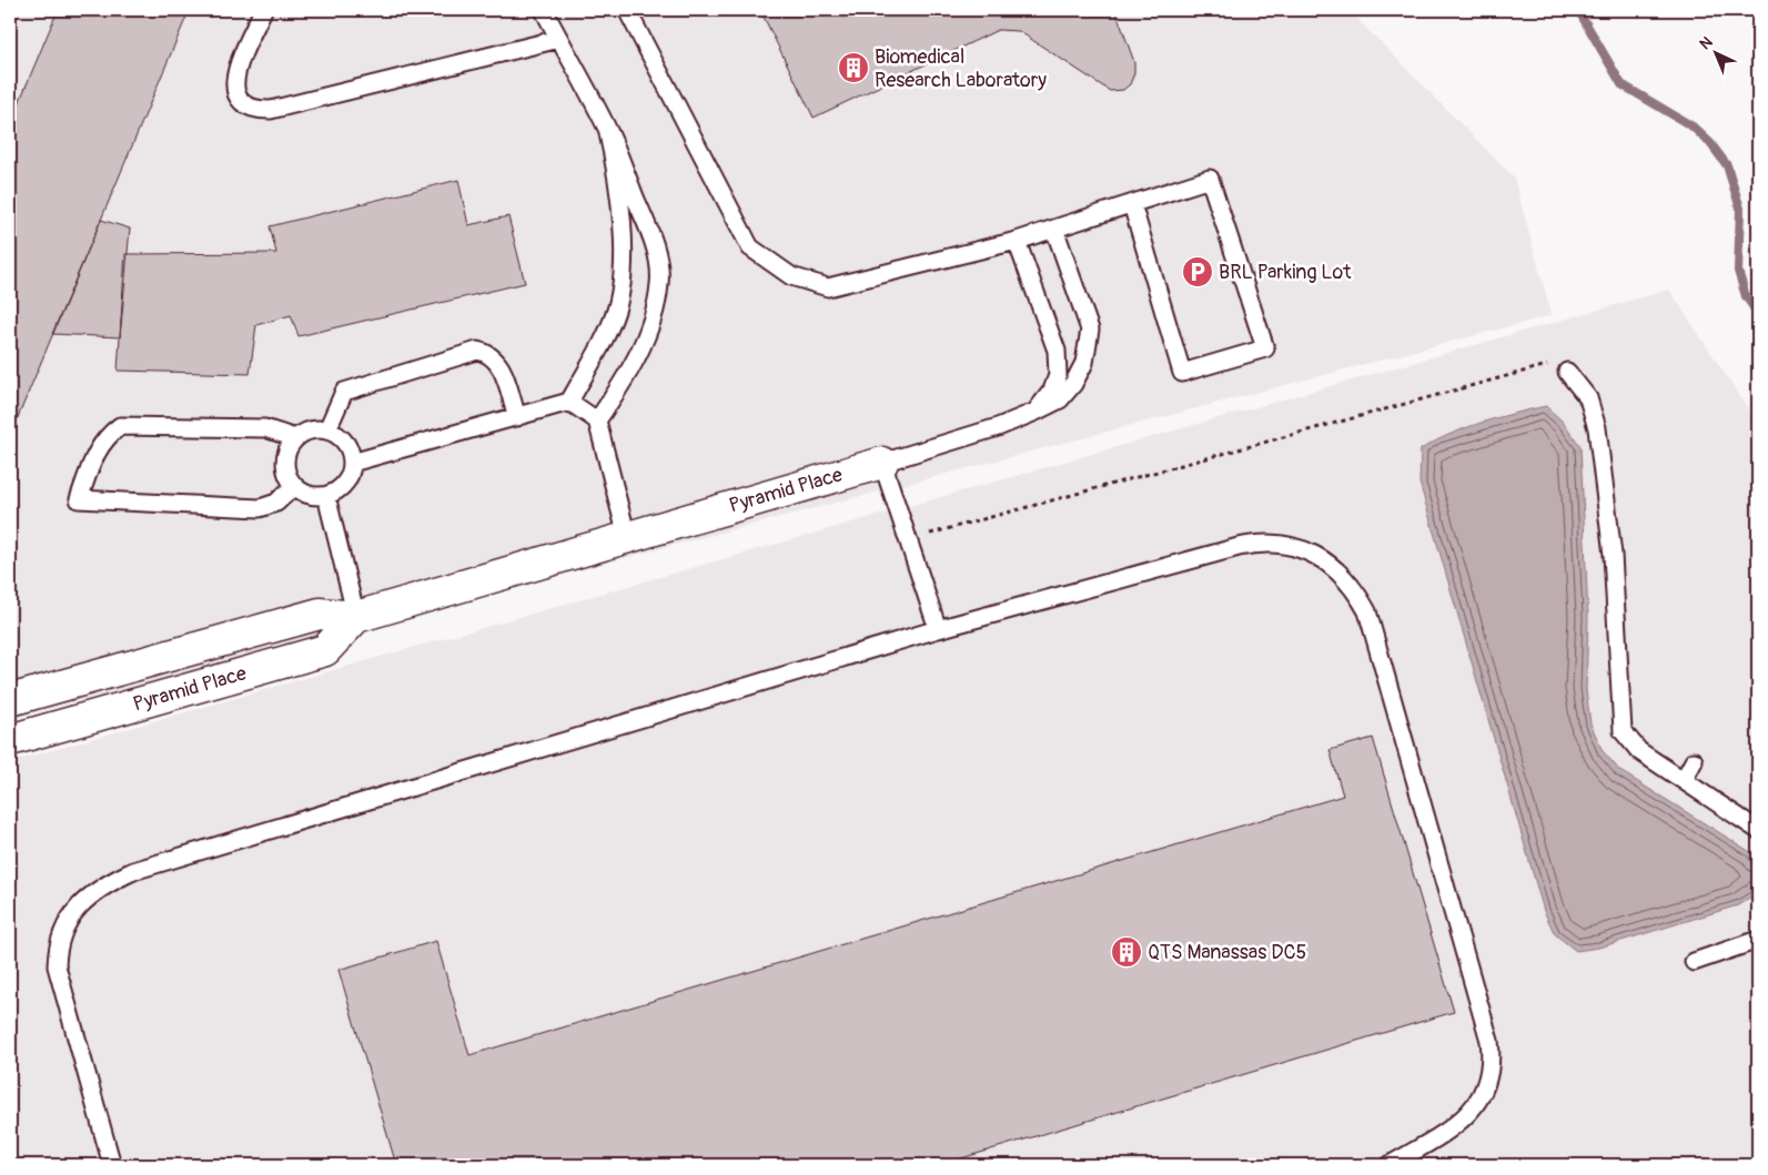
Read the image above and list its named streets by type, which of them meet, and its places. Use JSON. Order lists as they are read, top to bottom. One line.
{"streets":{"street":["Pyramid Place"]},"places":{"building":["Biomedical Research Laboratory","QTS Manassas DC5"],"parking":["BRL Parking Lot"]},"north":"top left"}
